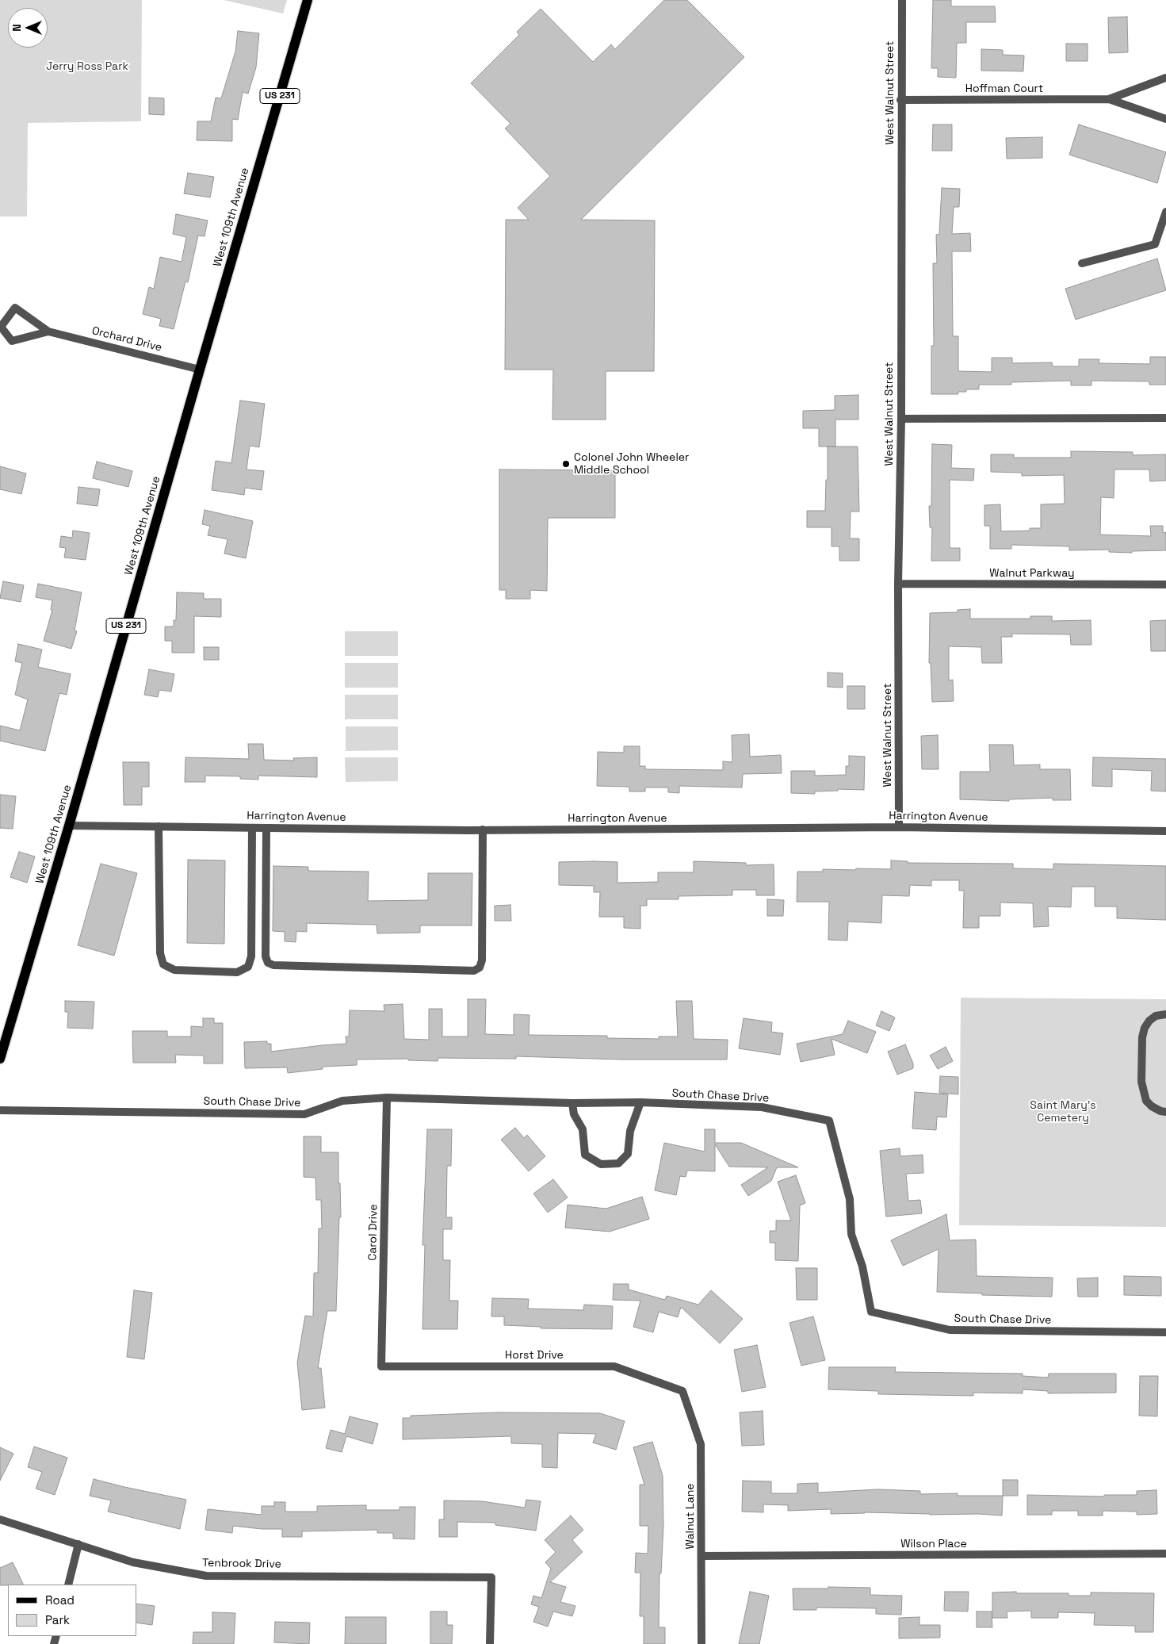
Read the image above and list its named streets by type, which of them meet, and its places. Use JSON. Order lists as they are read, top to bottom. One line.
{"streets":{"main road":["US 231","West 109th Avenue"],"street":["Hoffman Court","West Walnut Street","Orchard Drive","Walnut Parkway","Harrington Avenue","South Chase Drive","Carol Drive","Horst Drive","Walnut Lane","Wilson Place","Tenbrook Drive"]},"crossings":[["Hoffman Court","West Walnut Street"],["West Walnut Street","Walnut Parkway"],["West Walnut Street","Harrington Avenue"],["West 109th Avenue","Orchard Drive"],["West 109th Avenue","Harrington Avenue"],["South Chase Drive","Carol Drive"],["Carol Drive","Horst Drive"],["Horst Drive","Walnut Lane"],["Walnut Lane","Wilson Place"]],"parks":["Jerry Ross Park","Saint Mary's Cemetery"],"places":["Colonel John Wheeler Middle School"],"legend":["Road","Park"],"north":"left"}
